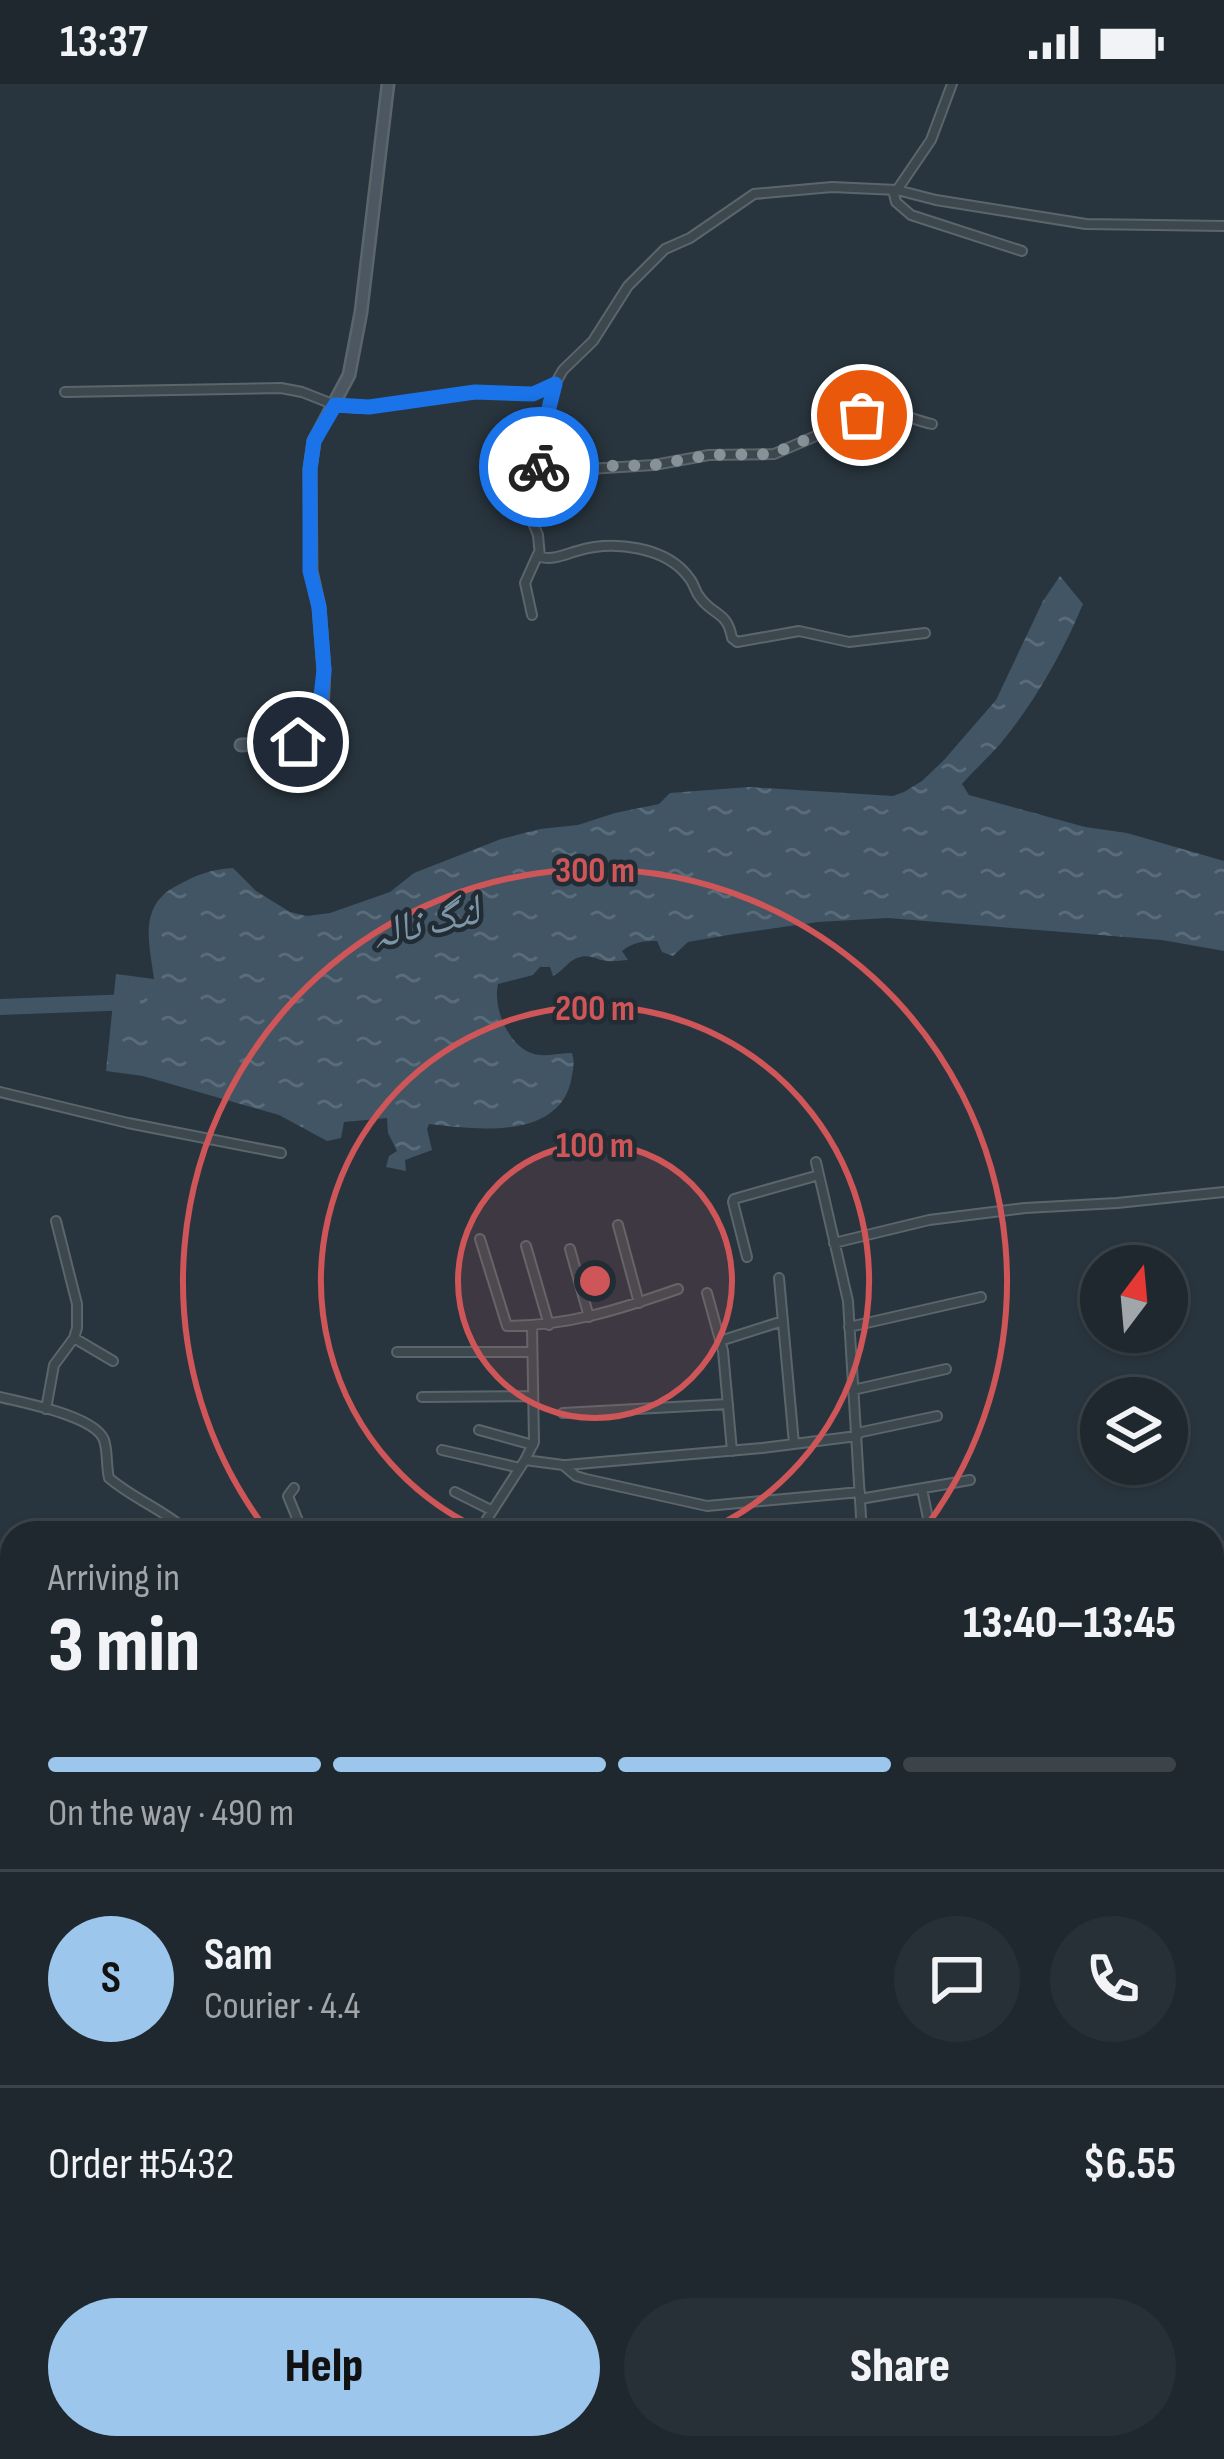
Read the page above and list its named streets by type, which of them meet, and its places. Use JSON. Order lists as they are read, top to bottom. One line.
{"water":["لنگ نالہ"],"north":"top","page":{"status":"13:37","heading":["3 min","Arriving in","13:40–13:45"],"panel":["Sam","Courier · 4.4","Order #5432","$6.55"],"bar":"On the way · 490 m","round":"S","buttons":["Help","Share"]},"rings":["300 m","200 m","100 m"]}
